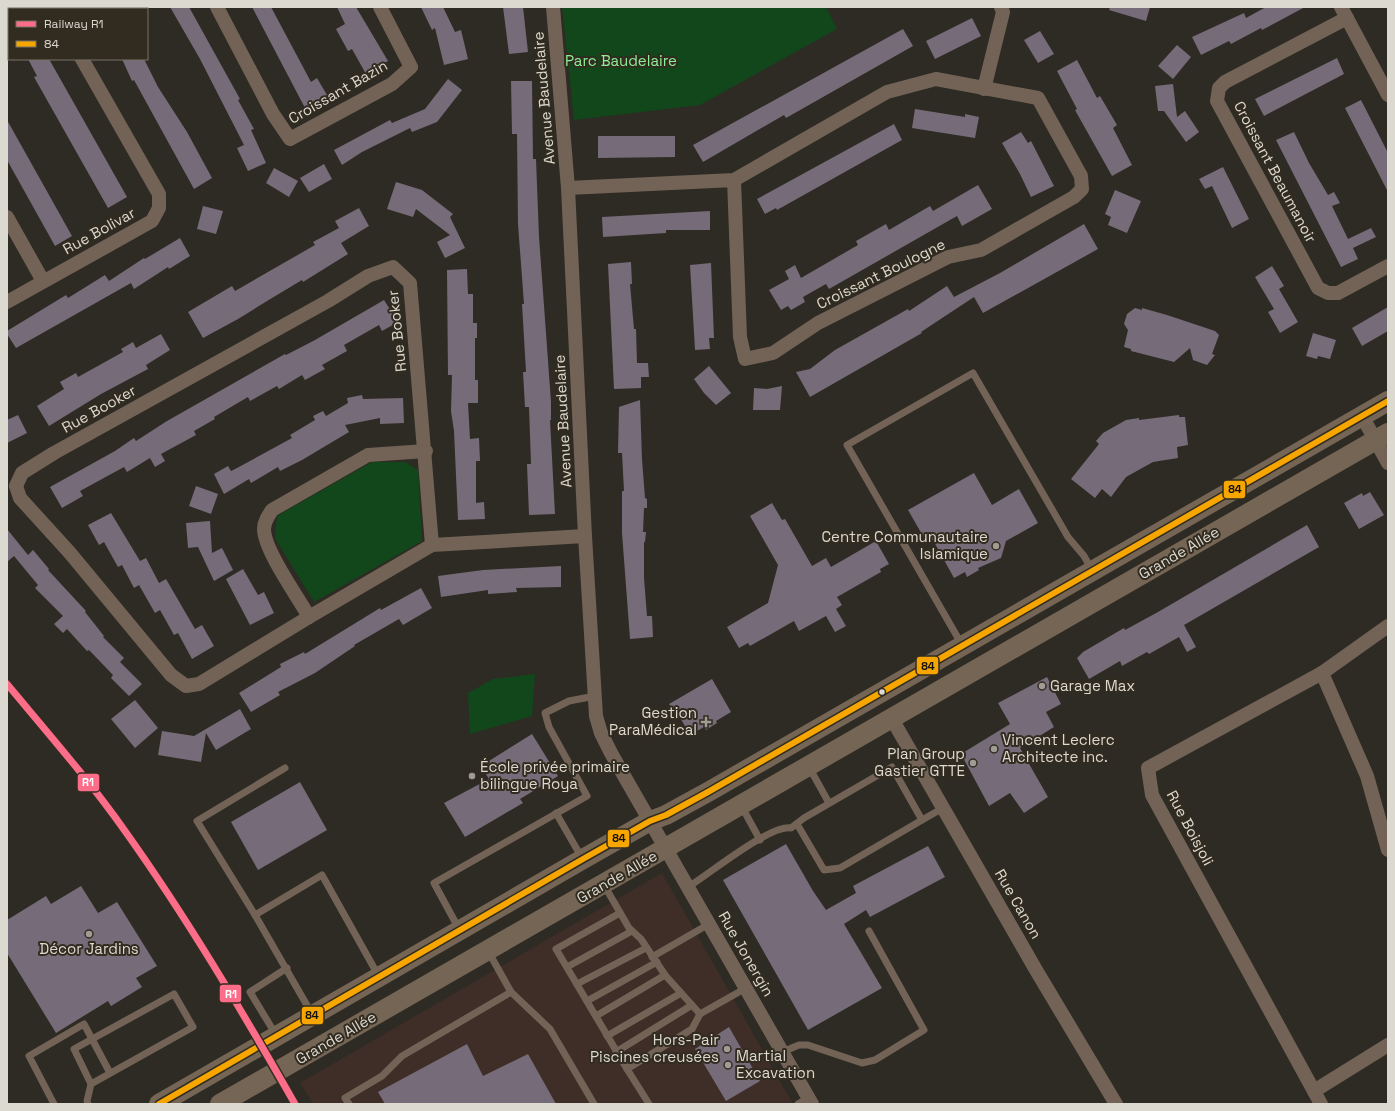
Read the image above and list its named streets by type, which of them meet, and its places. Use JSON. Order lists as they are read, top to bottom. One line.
{"streets":{"main road":["Grande Allée"],"street":["Croissant Bazin","Avenue Baudelaire","Croissant Beaumanoir","Rue Bolivar","Croissant Boulogne","Rue Booker","Rue Boisjoli","Rue Canon","Rue Jonergin"]},"crossings":[["Avenue Baudelaire","Croissant Boulogne"],["Avenue Baudelaire","Rue Booker"],["Avenue Baudelaire","Grande Allée"],["Avenue Baudelaire","Rue Jonergin"],["Grande Allée","Rue Canon"],["Grande Allée","Rue Jonergin"]],"parks":["Parc Baudelaire"],"places":{"other":["Centre Communautaire Islamique","Garage Max","Vincent Leclerc Architecte inc.","Plan Group Gastier GTTE","École privée primaire bilingue Roya","Décor Jardins","Hors-Pair Piscines creusées","Martial Excavation"],"health":["Gestion ParaMédical"]},"lines":["transit line 84","rail line R1"],"legend":["Railway R1","84"]}
